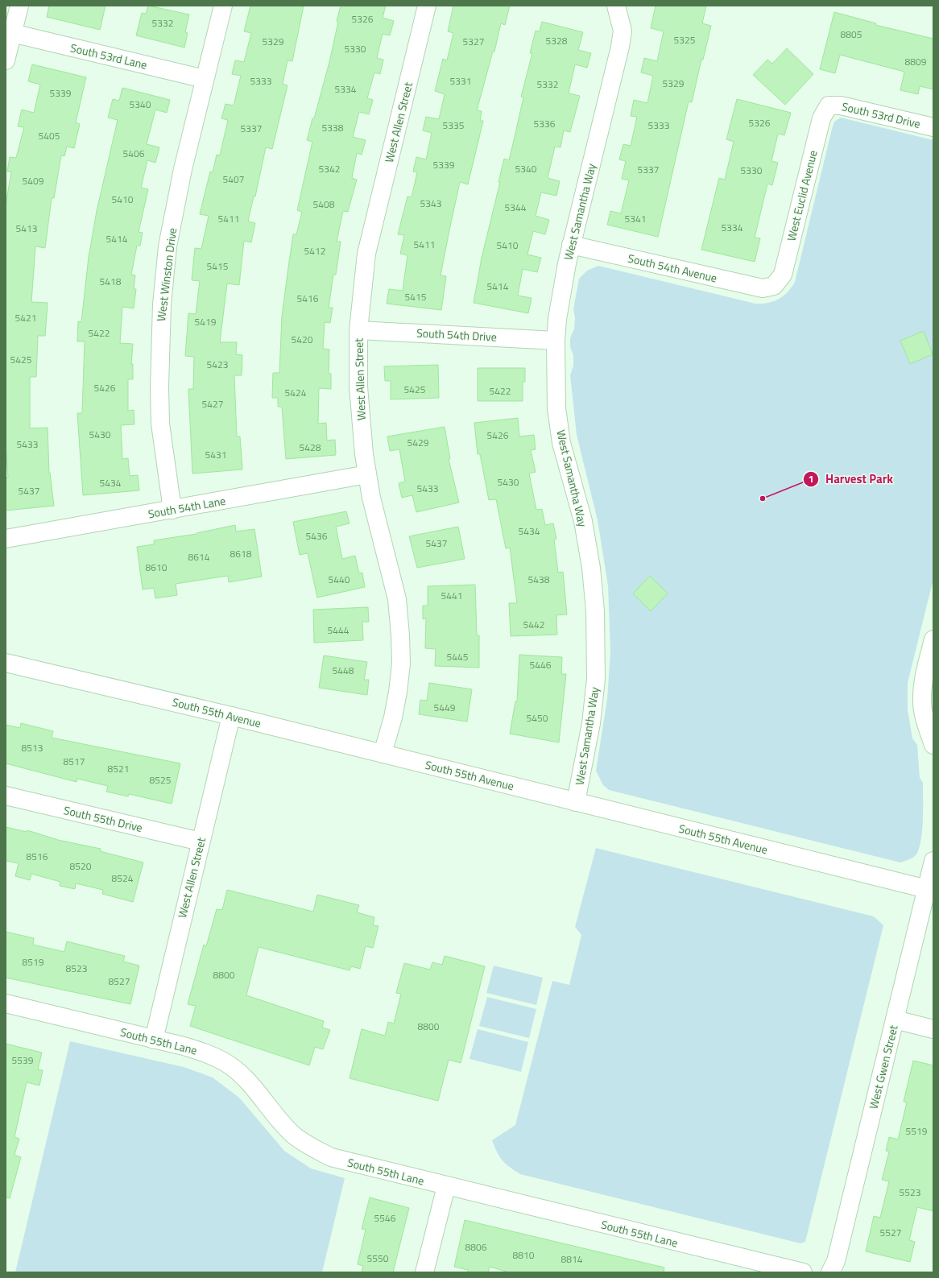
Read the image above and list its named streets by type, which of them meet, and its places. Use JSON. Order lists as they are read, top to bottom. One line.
{"streets":{"street":["South 53rd Lane","South 53rd Drive","West Allen Street","West Euclid Avenue","West Samantha Way","South 54th Avenue","West Winston Drive","South 54th Drive","South 54th Lane","South 55th Avenue","South 55th Drive","South 55th Lane","West Gwen Street"]},"crossings":[["South 53rd Lane","West Winston Drive"],["South 53rd Drive","West Euclid Avenue"],["West Allen Street","South 54th Drive"],["West Allen Street","South 54th Lane"],["West Allen Street","South 55th Avenue"],["West Allen Street","South 55th Drive"],["West Allen Street","South 55th Lane"],["West Euclid Avenue","South 54th Avenue"],["West Samantha Way","South 54th Avenue"],["West Samantha Way","South 54th Drive"],["West Samantha Way","South 55th Avenue"],["West Winston Drive","South 54th Lane"],["South 55th Avenue","West Gwen Street"]],"places":["Harvest Park"],"house_numbers":["5326","5332","8805","5325","5328","5329","5327","5330","8809","5333","5331","5329","5332","5334","5339","5340","5326","5336","5335","5333","5338","5337","5405","5406","5339","5342","5340","5337","5330","5407","5409","5410","5343","5408","5344","5411","5341","5334","5413","5414","5411","5410","5412","5415","5418","5414","5415","5416","5421","5419","5422","5420","5425","5423","5426","5425","5422","5424","5427","5430","5426","5429","5433","5428","5431","5430","5434","5433","5437","5434","5436","5437","8618","8614","8610","5440","5438","5441","5442","5444","5445","5446","5448","5449","5450","8513","8517","8521","8525","8516","8520","8524","8519","8523","8800","8527","8800","5539","5519","5523","5546","5527","8806","8810","5550","8814"]}
